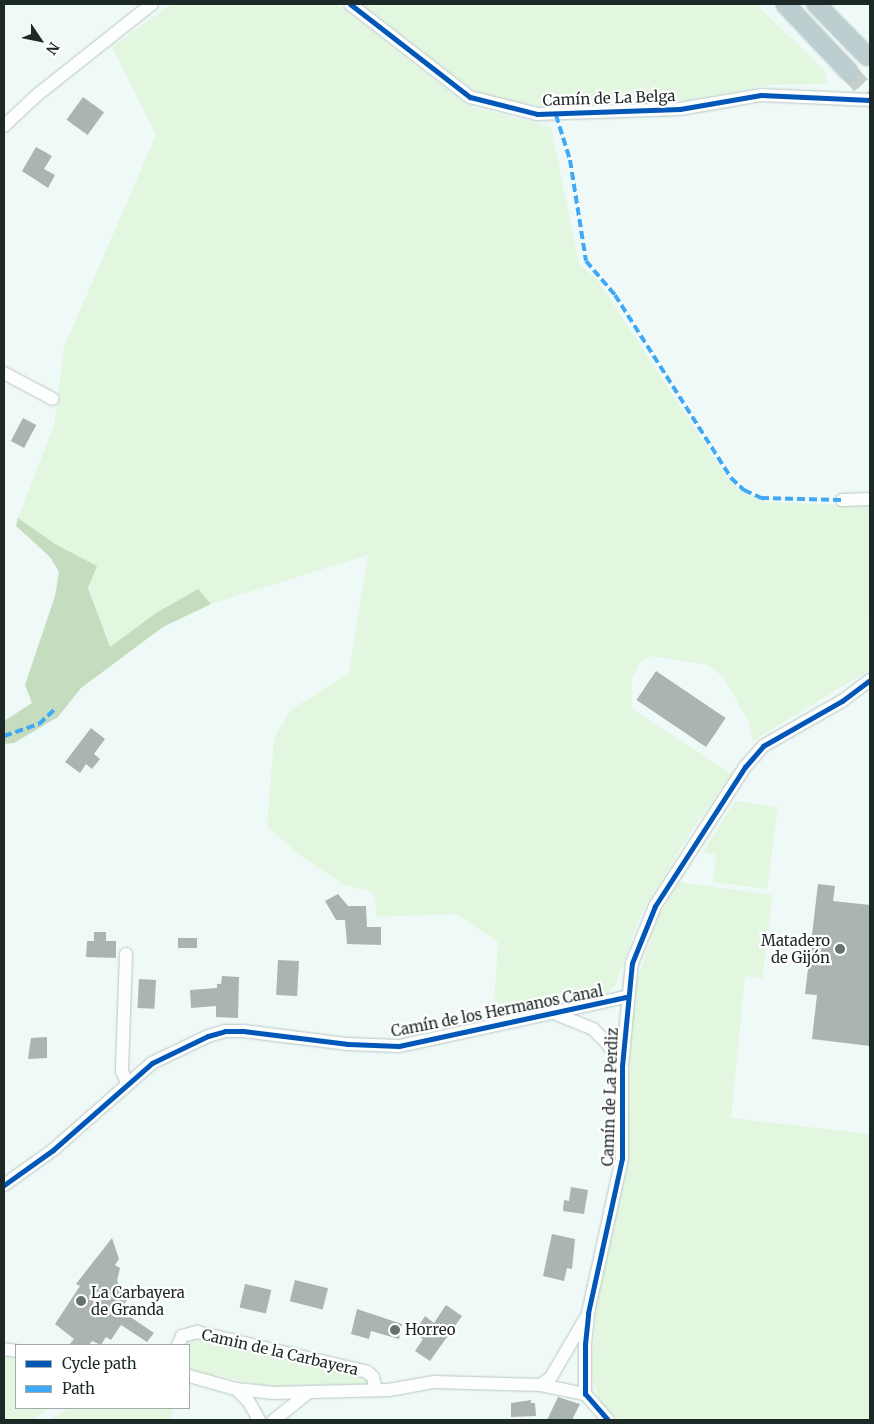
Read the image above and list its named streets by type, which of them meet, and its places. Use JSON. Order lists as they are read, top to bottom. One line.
{"streets":{"street":["Camín de La Belga","Camín de los Hermanos Canal","Camín de La Perdiz","Camin de la Carbayera"]},"crossings":[["Camín de los Hermanos Canal","Camín de La Perdiz"],["Camín de La Perdiz","Camin de la Carbayera"]],"places":["Matadero de Gijón","La Carbayera de Granda","Horreo"],"legend":["Cycle path","Path"],"north":"bottom right"}
